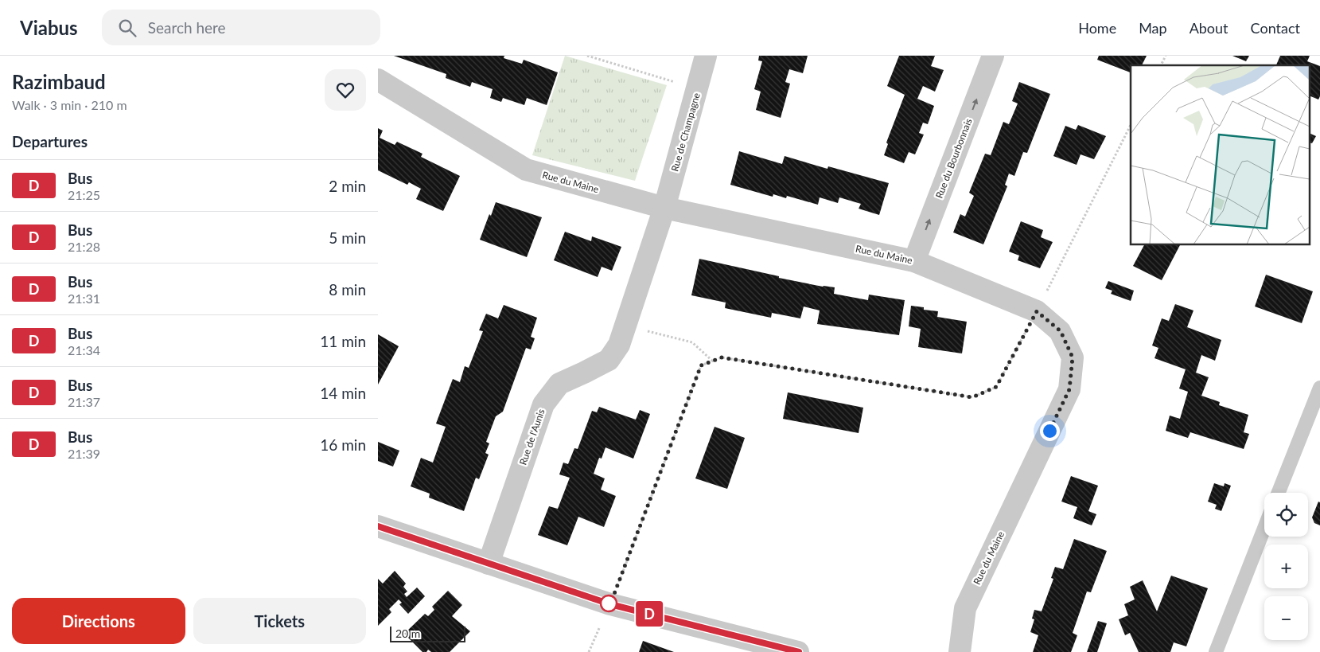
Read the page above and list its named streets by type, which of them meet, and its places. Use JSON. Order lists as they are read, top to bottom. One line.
{"streets":{"street":["Rue de Champagne","Rue du Bourbonnais","Rue du Maine","Rue de l'Aunis"]},"crossings":[["Rue de Champagne","Rue du Maine"],["Rue de Champagne","Rue de l'Aunis"],["Rue du Bourbonnais","Rue du Maine"],["Rue du Maine","Rue de l'Aunis"]],"one_way":["Rue du Bourbonnais"],"lines":["bus line D"],"scale_bar":"20 m","page":{"header":"Viabus","search":"Search here","nav":["Home","Map","About","Contact"],"heading":[["Razimbaud","Walk · 3 min · 210 m"],"Departures"],"on_map":"D","list":[{"mark":"D","name":"Bus","note":"21:25","value":"2 min"},{"mark":"D","name":"Bus","note":"21:28","value":"5 min"},{"mark":"D","name":"Bus","note":"21:31","value":"8 min"},{"mark":"D","name":"Bus","note":"21:34","value":"11 min"},{"mark":"D","name":"Bus","note":"21:37","value":"14 min"},{"mark":"D","name":"Bus","note":"21:39","value":"16 min"}],"map_buttons":["+","−"],"buttons":["Directions","Tickets"],"scale":"20 m"}}
